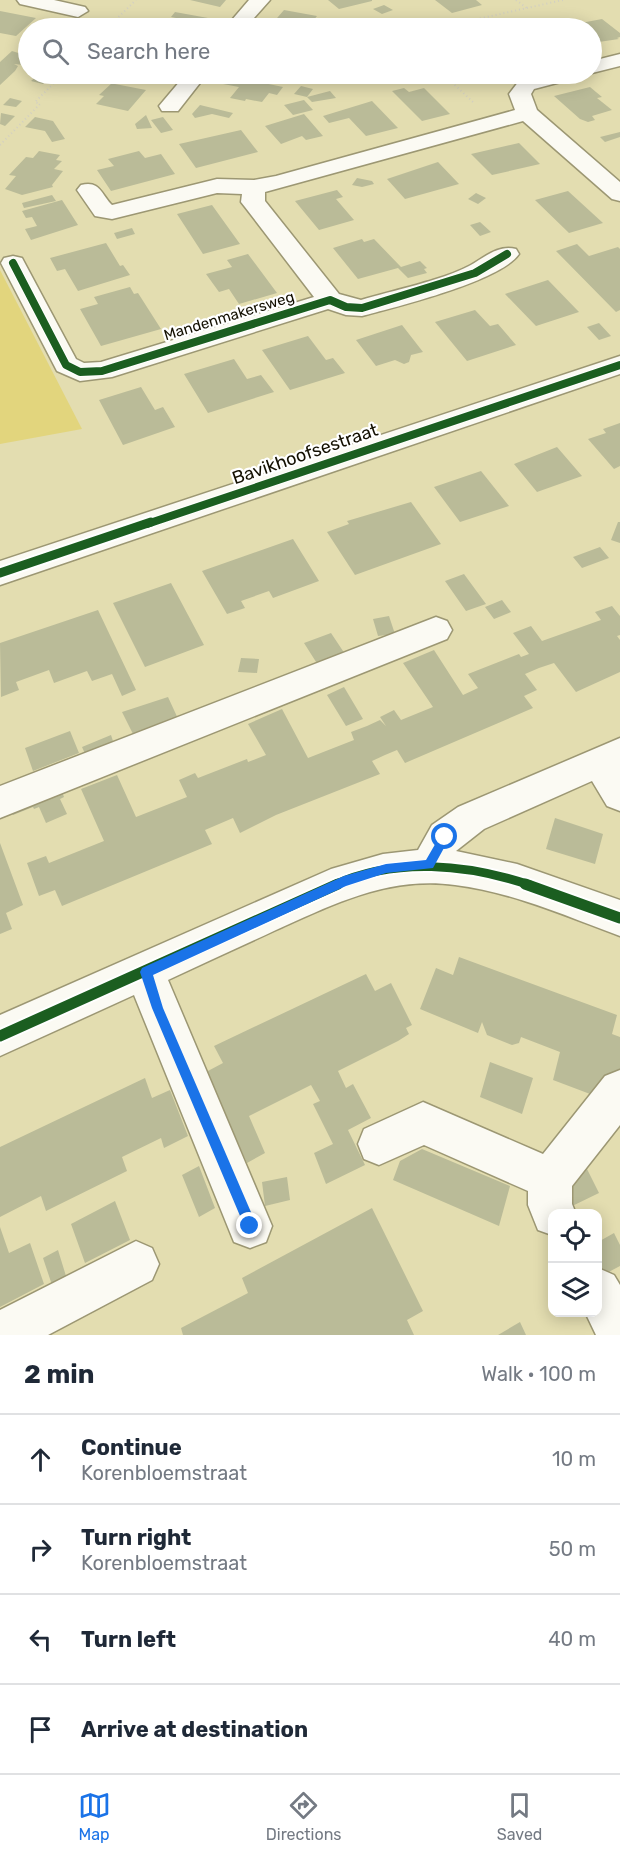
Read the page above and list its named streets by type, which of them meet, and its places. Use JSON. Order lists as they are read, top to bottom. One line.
{"streets":{"street":["Mandenmakersweg","Bavikhoofsestraat"]},"page":{"search":"Search here","heading":["2 min","Walk · 100 m"],"list":[["Continue","Korenbloemstraat","10 m"],["Turn right","Korenbloemstraat","50 m"],["Turn left","40 m"],"Arrive at destination"],"nav":["Map","Directions","Saved"]}}
